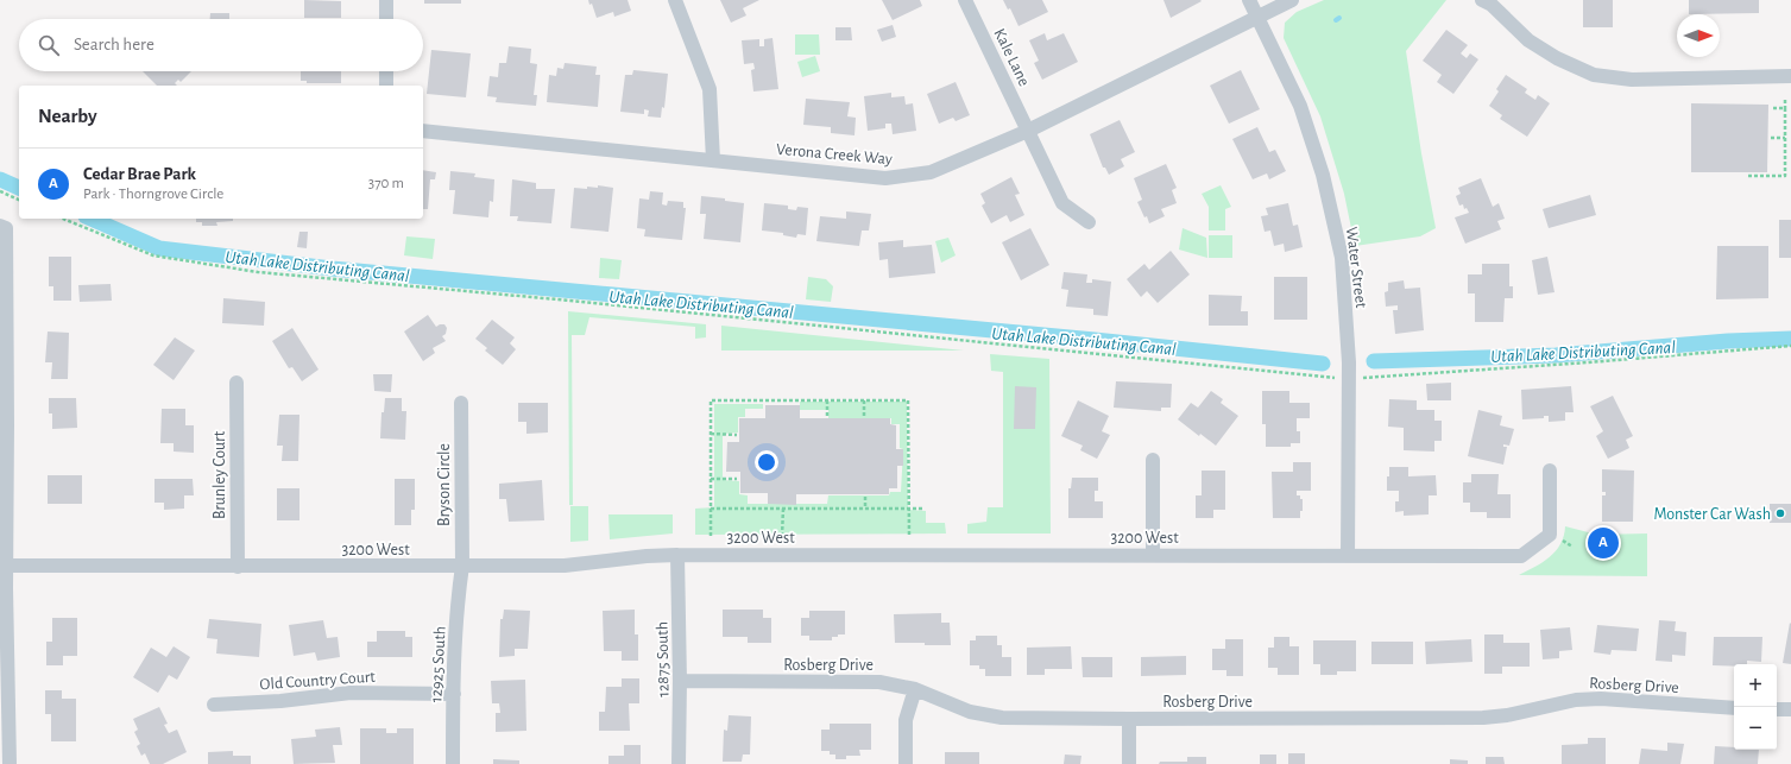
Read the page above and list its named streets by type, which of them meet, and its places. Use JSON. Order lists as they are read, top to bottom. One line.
{"streets":{"street":["Kale Lane","Verona Creek Way","Water Street","Brunley Court","Bryson Circle","3200 West","12875 South","12925 South","Rosberg Drive","Old Country Court"]},"crossings":[["Kale Lane","Verona Creek Way"],["Verona Creek Way","Water Street"],["Water Street","3200 West"],["Brunley Court","3200 West"],["Bryson Circle","3200 West"],["Bryson Circle","12925 South"],["3200 West","12875 South"],["3200 West","12925 South"],["12875 South","Rosberg Drive"],["12925 South","Old Country Court"]],"water":["Utah Lake Distributing Canal"],"places":["Monster Car Wash"],"north":"right","page":{"search":"Search here","heading":"Nearby","list":[{"mark":"A","name":"Cedar Brae Park","note":"Park · Thorngrove Circle","value":"370 m"}],"pins":"A","map_buttons":["+","−"]}}
